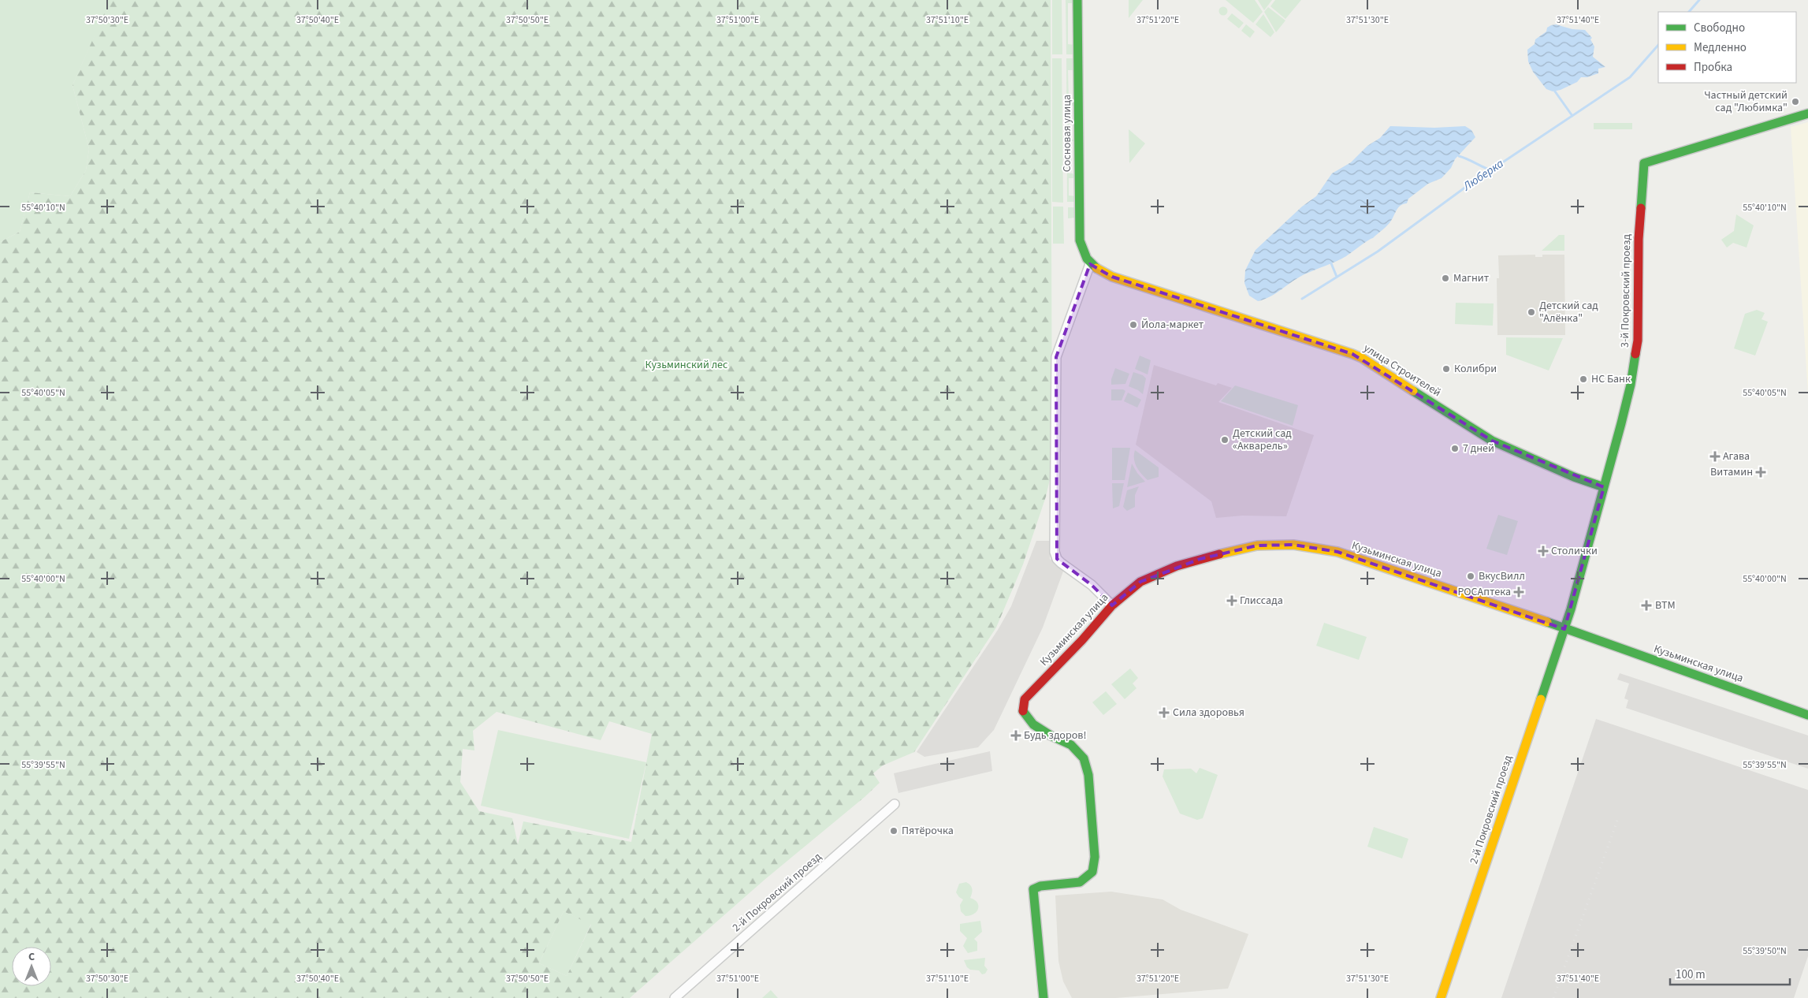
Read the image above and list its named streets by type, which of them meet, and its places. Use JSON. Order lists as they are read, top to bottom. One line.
{"streets":{"street":["Сосновая улица","3-й Покровский проезд","улица Строителей","Кузьминская улица","2-й Покровский проезд"]},"crossings":[["Сосновая улица","улица Строителей"],["3-й Покровский проезд","улица Строителей"],["3-й Покровский проезд","Кузьминская улица"],["3-й Покровский проезд","2-й Покровский проезд"],["Кузьминская улица","2-й Покровский проезд"]],"water":["Люберка"],"parks":["Кузьминский лес"],"places":{"other":["Частный детский сад \"Любимка\"","Магнит","Детский сад \"Алёнка\"","Йола-маркет","Колибри","НС Банк","Детский сад «Акварель»","7 дней","ВкусВилл","Пятёрочка"],"health":["Агава","Витамин","Столички","РОСАптека","Глиссада","ВТМ","Сила здоровья","Будь здоров!"]},"legend":["Свободно","Медленно","Пробка"],"scale_bar":"100 m","north":"top","coordinates":["37°50'30\"E","37°50'40\"E","37°50'50\"E","37°51'00\"E","37°51'10\"E","37°51'20\"E","37°51'30\"E","37°51'40\"E","55°40'10\"N","55°40'05\"N","55°40'00\"N","55°39'55\"N","55°39'50\"N"]}
